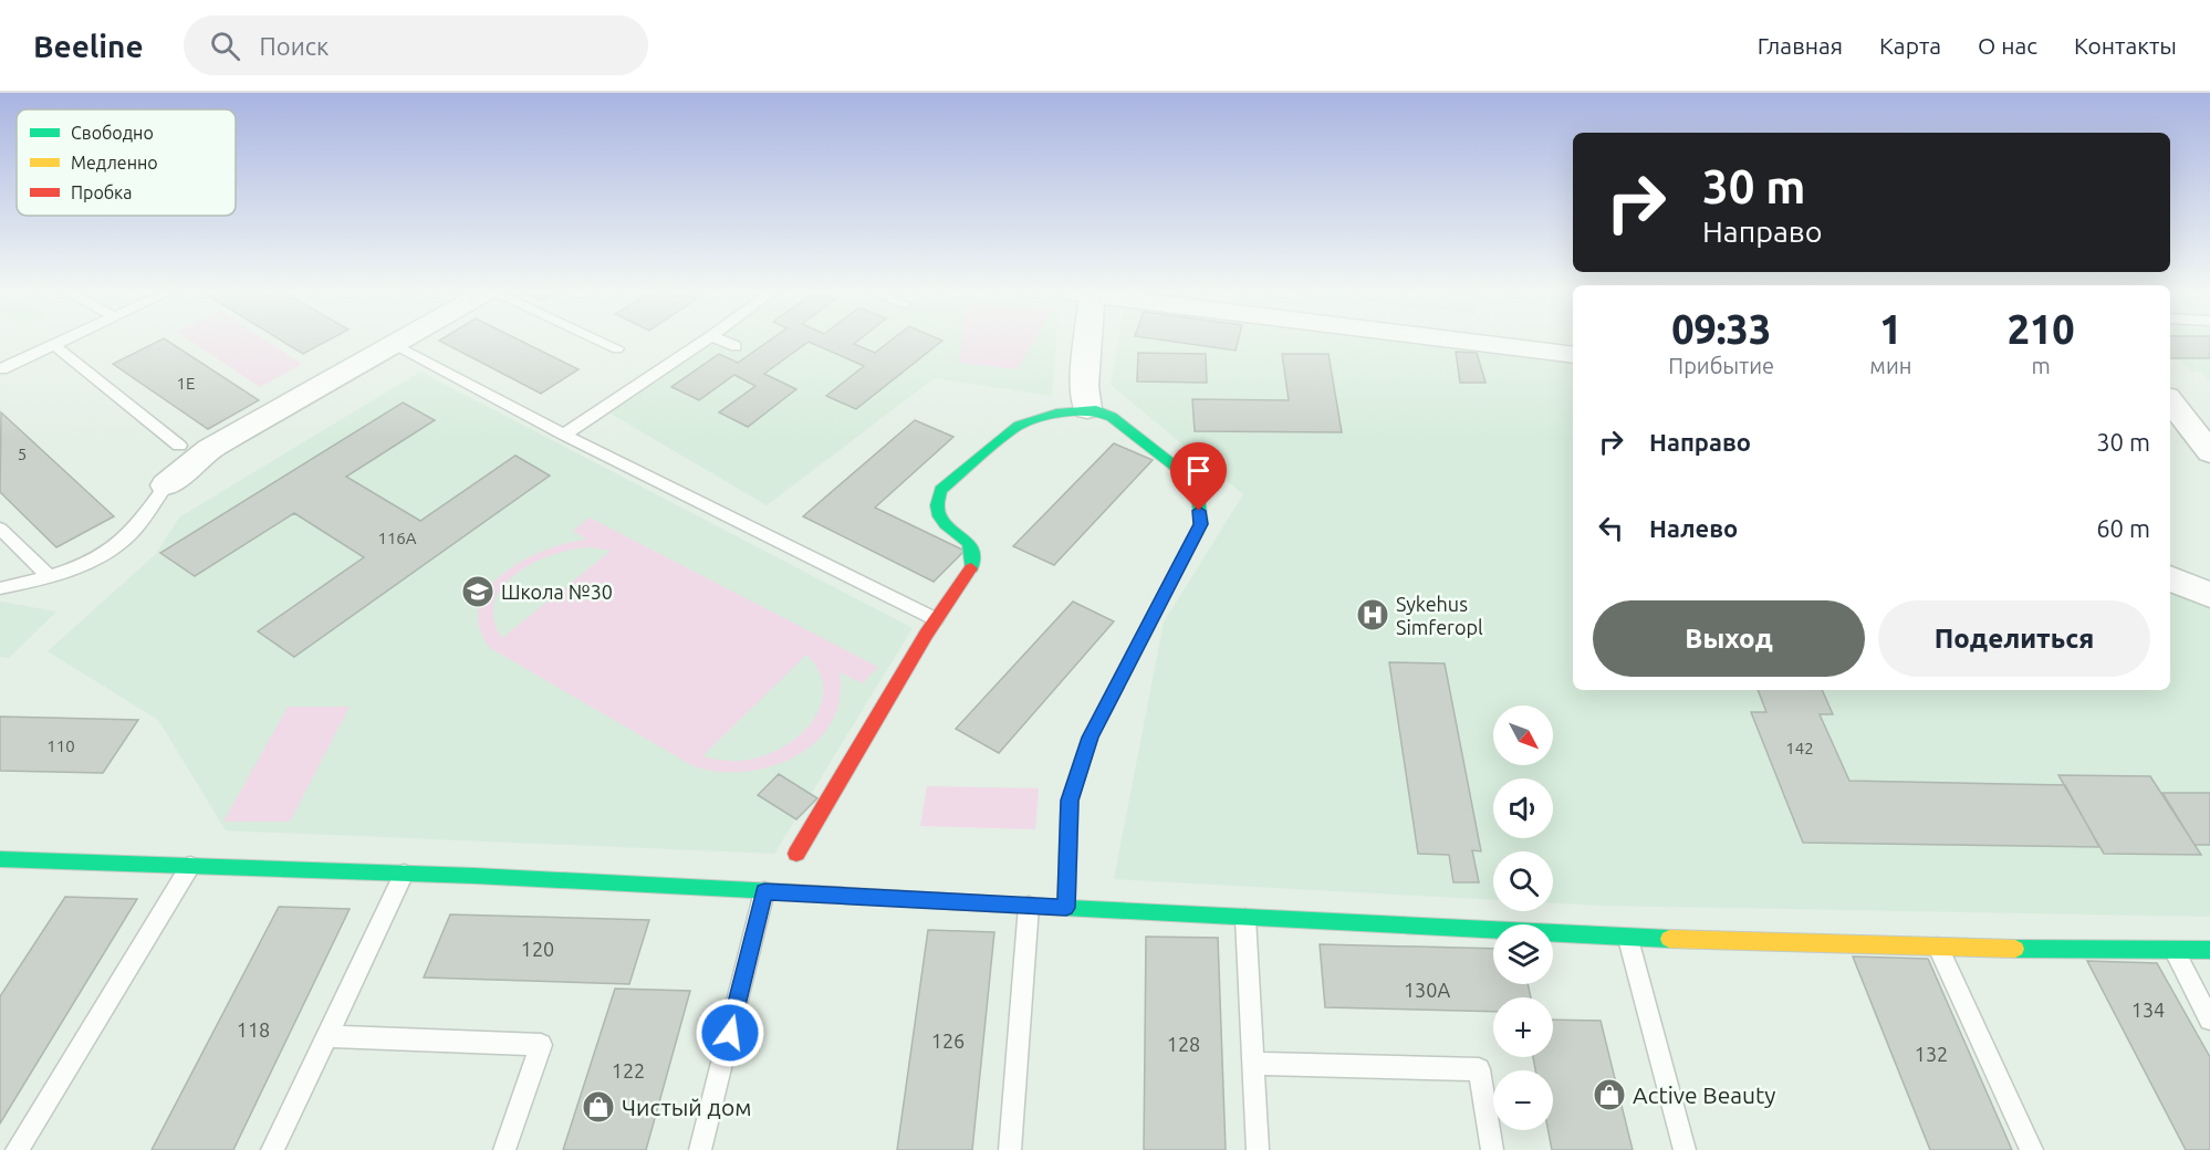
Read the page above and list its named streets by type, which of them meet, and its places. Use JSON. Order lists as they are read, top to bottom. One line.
{"places":{"school or university":["Школа №30"],"hospital":["Sykehus Simferopl"],"shop":["Active Beauty","Чистый дом"]},"house_numbers":["1Е","5","116А","110","142","120","130А","134","118","126","128","132","122"],"legend":["Свободно","Медленно","Пробка"],"north":"bottom right","page":{"header":"Beeline","search":"Поиск","nav":["Главная","Карта","О нас","Контакты"],"turn":["30 m","Направо"],"eta":["09:33","Прибытие","1","мин","210","m"],"list":[{"name":"Направо","value":"30 m"},{"name":"Налево","value":"60 m"}],"buttons":["Выход","Поделиться"],"map_buttons":["+","−"]}}
